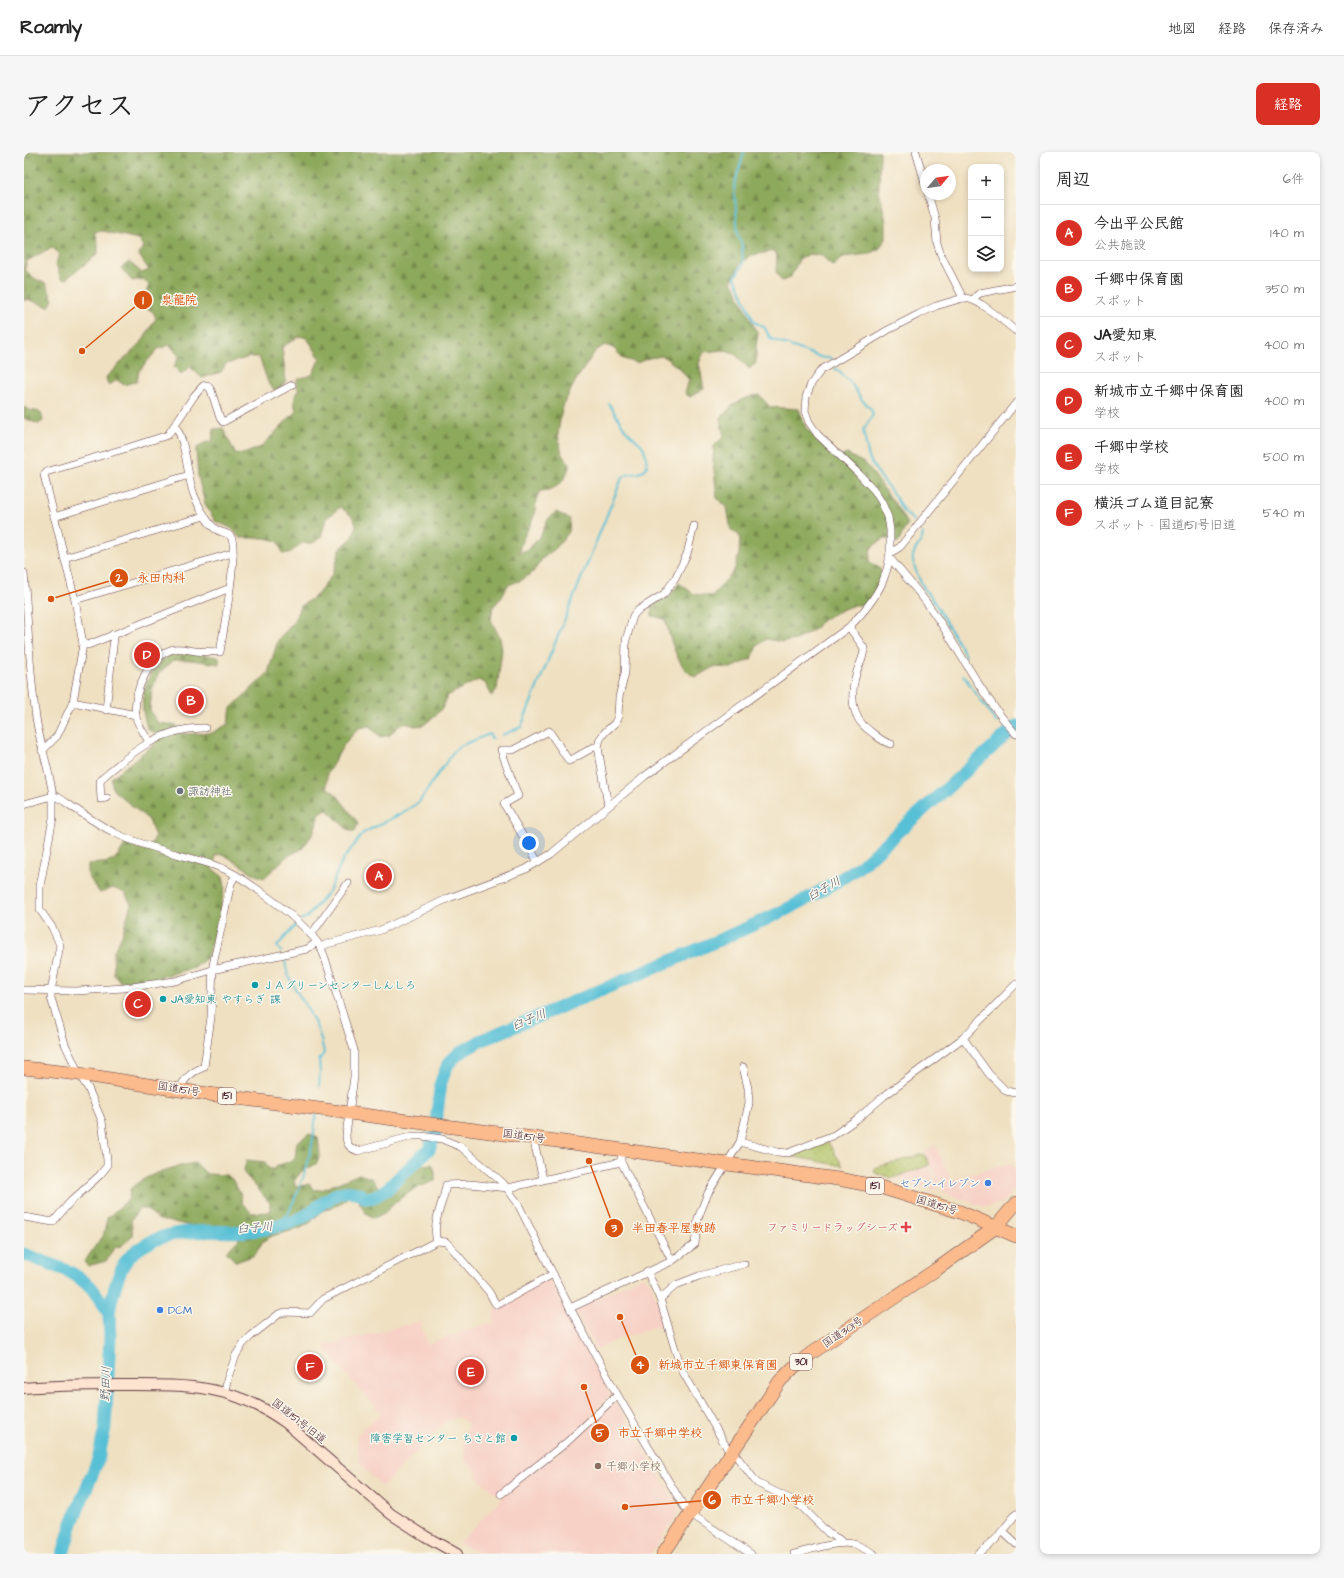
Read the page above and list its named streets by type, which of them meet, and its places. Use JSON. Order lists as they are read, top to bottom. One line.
{"streets":{"highway":["国道151号","151","国道301号","301"],"street":["国道151号旧道"]},"crossings":[["国道151号","国道301号"]],"water":["臼子川","野田川"],"places":{"other":["泉龍院","永田内科","諏訪神社","ＪＡグリーンセンターしんしろ","JA愛知東 やすらぎ 課","半田春平屋敷跡","セブン-イレブン","DCM","新城市立千郷東保育園","市立千郷中学校","障害学習センター ちさと館","千郷小学校","市立千郷小学校"],"health":["ファミリードラッグシーズ"]},"north":"top right","page":{"header":"Roamly","nav":["地図","経路","保存済み"],"title":"アクセス","buttons":"経路","heading":["周辺","6件"],"map_buttons":["+","−"],"list":[{"mark":"A","name":"今出平公民館","note":"公共施設","value":"140 m"},{"mark":"B","name":"千郷中保育園","note":"スポット","value":"350 m"},{"mark":"C","name":"JA愛知東","note":"スポット","value":"400 m"},{"mark":"D","name":"新城市立千郷中保育園","note":"学校","value":"400 m"},{"mark":"E","name":"千郷中学校","note":"学校","value":"500 m"},{"mark":"F","name":"横浜ゴム道目記寮","note":"スポット · 国道151号旧道","value":"540 m"}],"pins":["D","B","A","C","F","E"]}}
